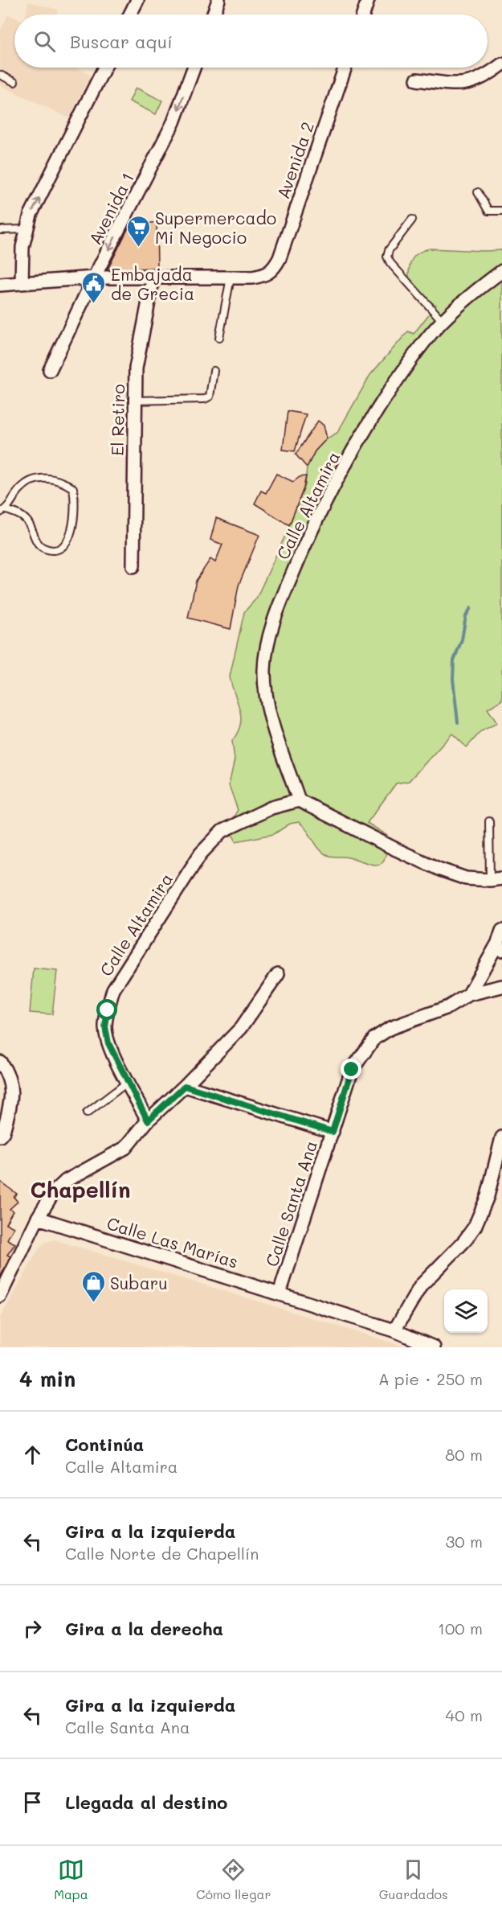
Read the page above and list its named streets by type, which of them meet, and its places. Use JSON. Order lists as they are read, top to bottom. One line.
{"streets":{"street":["Avenida 2","Avenida 1","El Retiro","Calle Altamira","Calle Santa Ana","Calle Las Marías"]},"crossings":[["Calle Santa Ana","Calle Las Marías"]],"districts":["Chapellín"],"places":{"supermarket":["Supermercado Mi Negocio"],"public building":["Embajada de Grecia"],"shop":["Subaru"]},"page":{"search":"Buscar aquí","heading":["4 min","A pie · 250 m"],"list":[["Continúa","Calle Altamira","80 m"],["Gira a la izquierda","Calle Norte de Chapellín","30 m"],["Gira a la derecha","100 m"],["Gira a la izquierda","Calle Santa Ana","40 m"],"Llegada al destino"],"nav":["Mapa","Cómo llegar","Guardados"]}}
